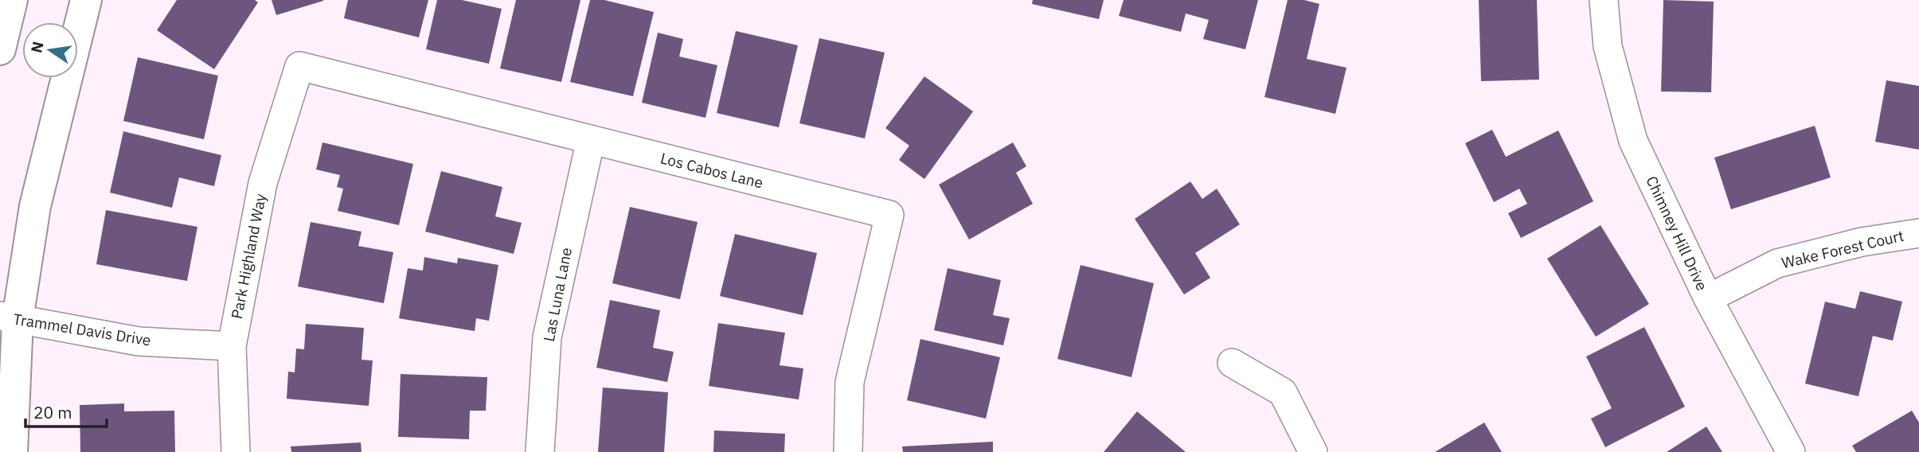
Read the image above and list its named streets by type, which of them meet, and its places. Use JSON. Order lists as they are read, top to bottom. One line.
{"streets":{"street":["Los Cabos Lane","Chimney Hill Drive","Wake Forest Court","Park Highland Way","Las Luna Lane","Trammel Davis Drive"]},"crossings":[["Los Cabos Lane","Park Highland Way"],["Los Cabos Lane","Las Luna Lane"],["Chimney Hill Drive","Wake Forest Court"],["Park Highland Way","Trammel Davis Drive"]],"scale_bar":"20 m","north":"left"}
